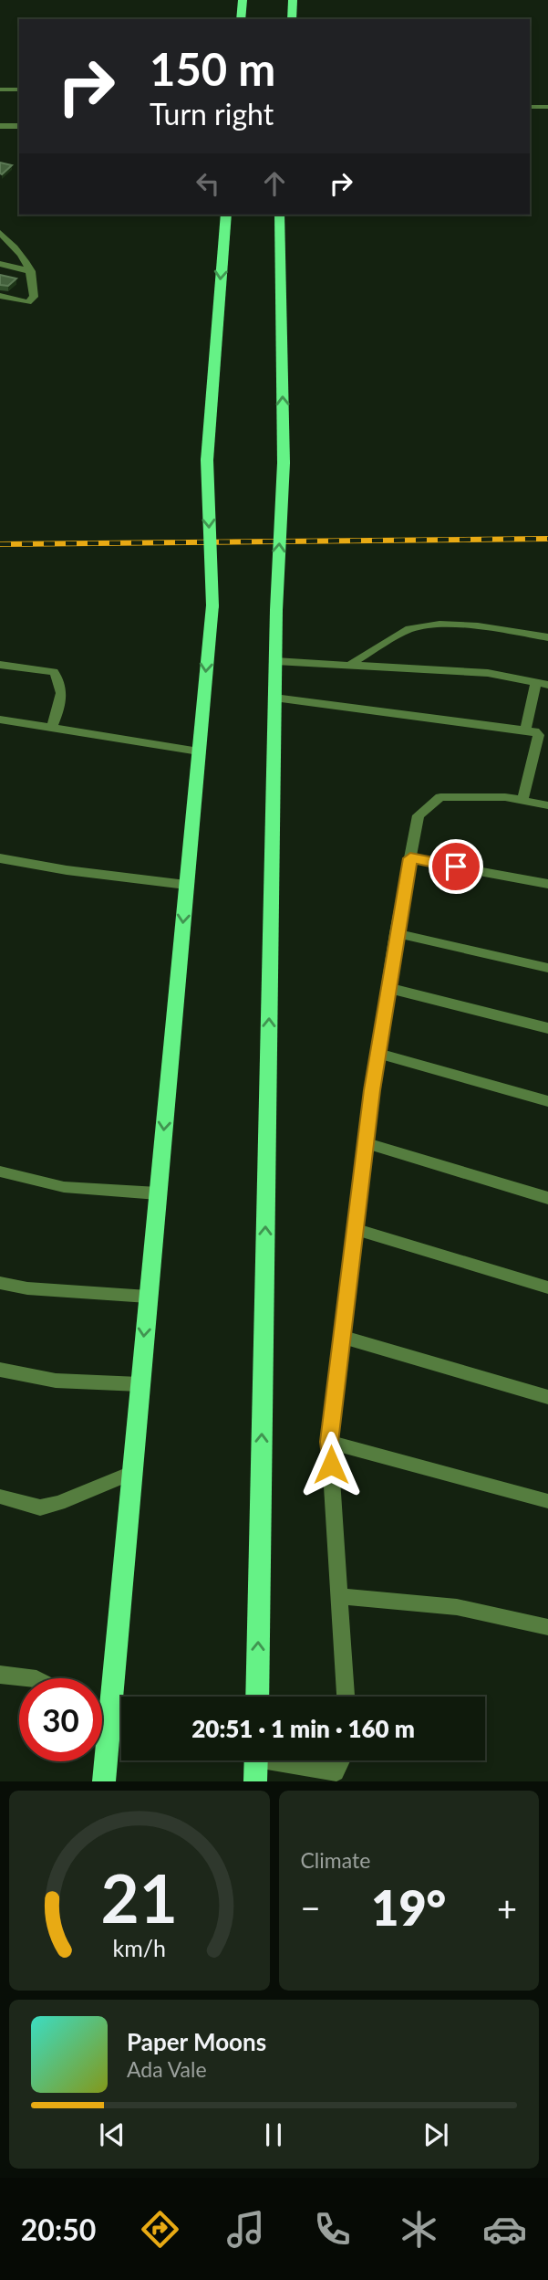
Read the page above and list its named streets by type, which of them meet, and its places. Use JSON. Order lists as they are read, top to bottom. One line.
{"page":{"turn":["150 m","Turn right"],"limit":"30","trip":"20:51 · 1 min · 160 m","tile":"Climate","heat":["−","19°","+"],"song":["Paper Moons","Ada Vale"],"tabs":"20:50","gauge":["21","km/h"]}}
